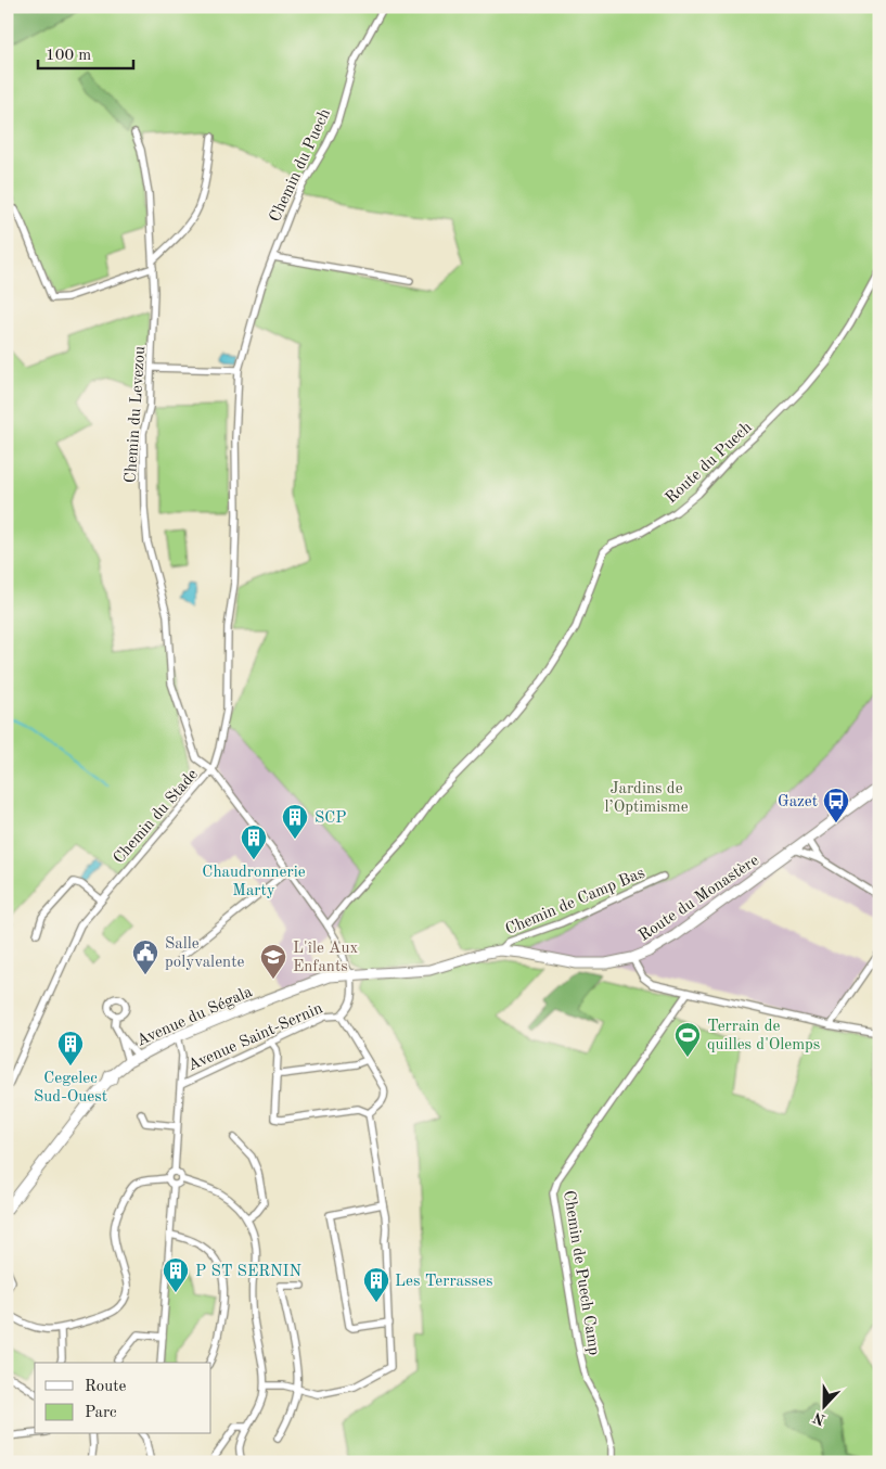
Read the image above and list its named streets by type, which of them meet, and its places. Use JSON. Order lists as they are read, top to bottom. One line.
{"streets":{"street":["Chemin du Puech","Chemin du Levezou","Route du Puech","Chemin du Stade","Route du Monastère","Chemin de Camp Bas","Avenue du Ségala","Avenue Saint-Sernin","Chemin de Puech Camp"]},"crossings":[["Chemin du Puech","Chemin du Stade"],["Chemin du Levezou","Chemin du Stade"],["Route du Monastère","Chemin de Camp Bas"],["Route du Monastère","Avenue du Ségala"],["Avenue du Ségala","Avenue Saint-Sernin"]],"parks":["Jardins de l’Optimisme"],"places":{"bus stop":["Gazet"],"building":["SCP","Chaudronnerie Marty","Cegelec Sud-Ouest","P ST SERNIN","Les Terrasses"],"public building":["Salle polyvalente"],"school or university":["L'île Aux Enfants"],"sports":["Terrain de quilles d'Olemps"]},"legend":["Route","Parc"],"scale_bar":"100 m","north":"bottom"}
